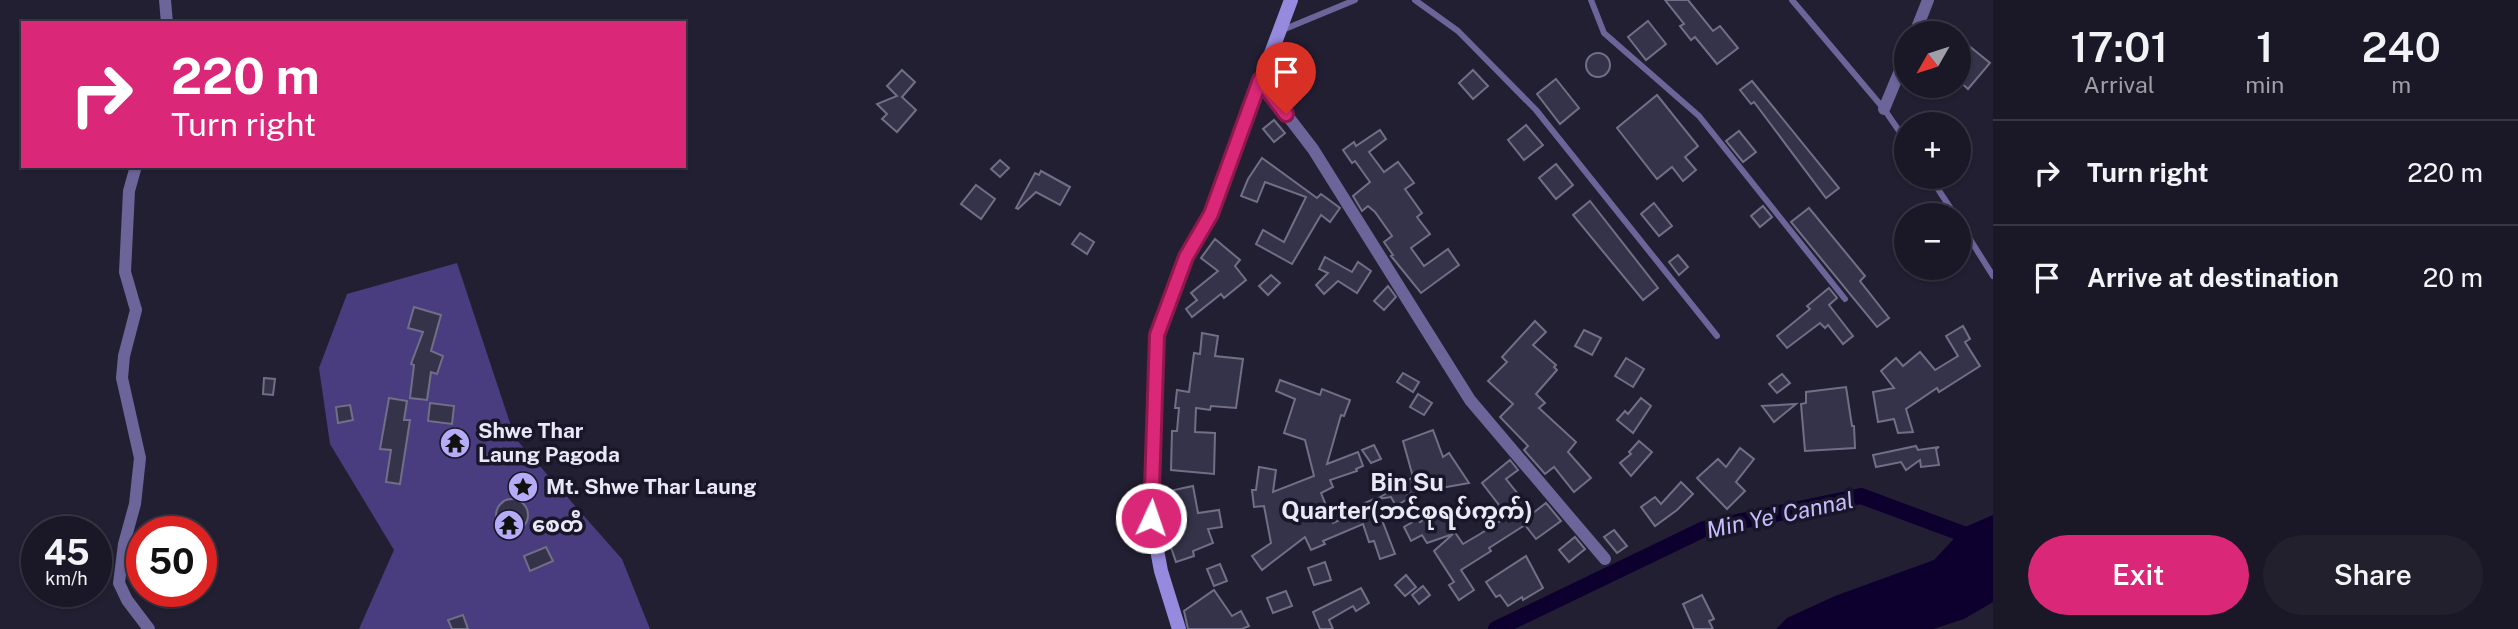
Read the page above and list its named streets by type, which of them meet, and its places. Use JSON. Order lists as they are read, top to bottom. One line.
{"districts":["Bin Su Quarter(ဘင်စုရပ်ကွက်)"],"water":["Min Ye' Cannal"],"places":{"temple":["Shwe Thar Laung Pagoda","စေတီ"],"place":["Mt. Shwe Thar Laung"]},"north":"bottom left","page":{"eta":["17:01","Arrival","1","min","240","m"],"map_buttons":["+","−"],"turn":["220 m","Turn right"],"list":[{"name":"Turn right","value":"220 m"},{"name":"Arrive at destination","value":"20 m"}],"speed":"45 km/h","limit":"50","buttons":["Exit","Share"]}}
